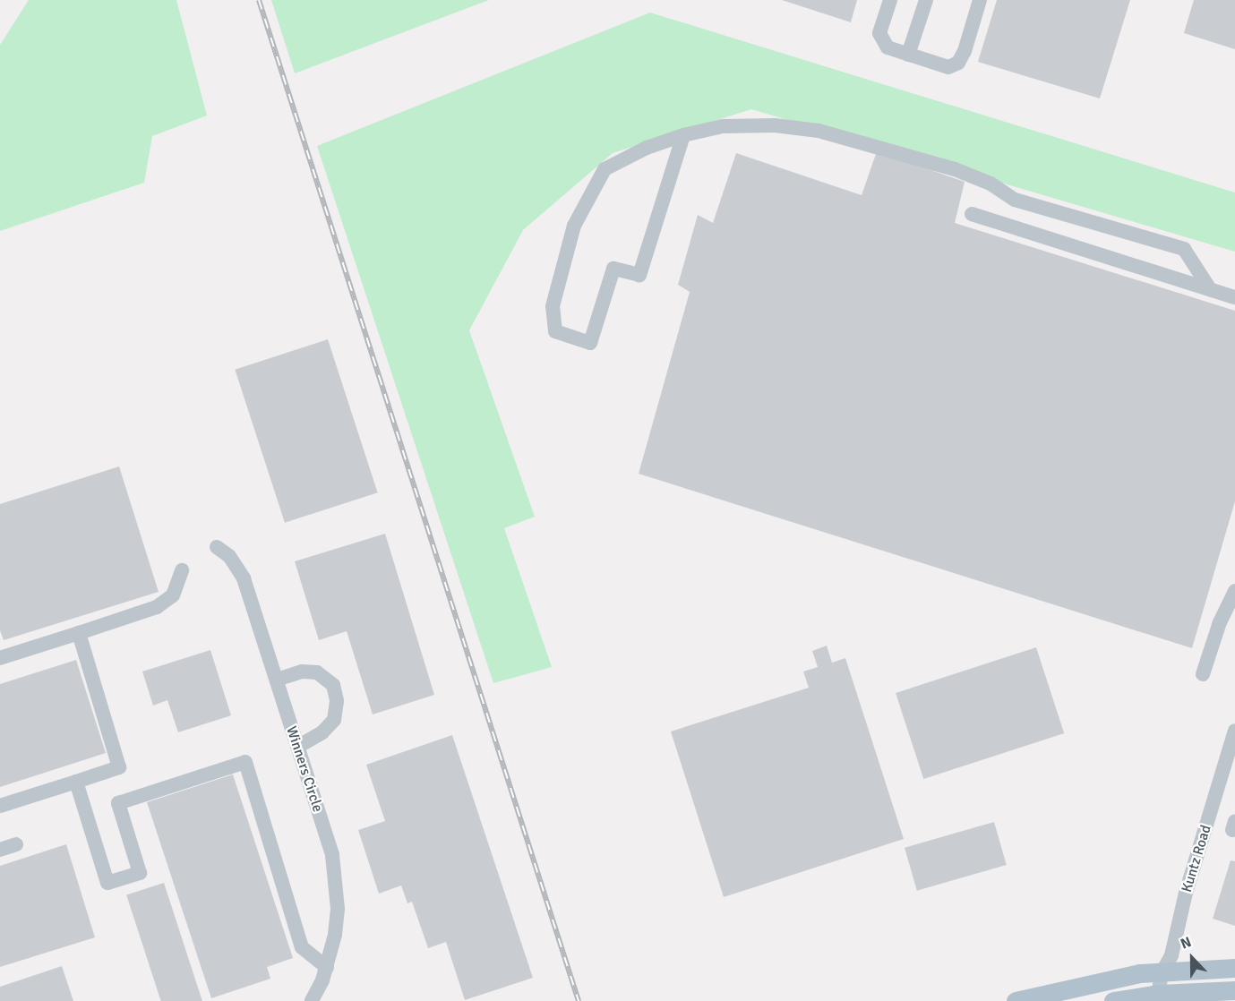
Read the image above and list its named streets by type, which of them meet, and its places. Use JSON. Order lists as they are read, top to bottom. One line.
{"streets":{"street":["Winners Circle","Kuntz Road"]},"north":"top"}
